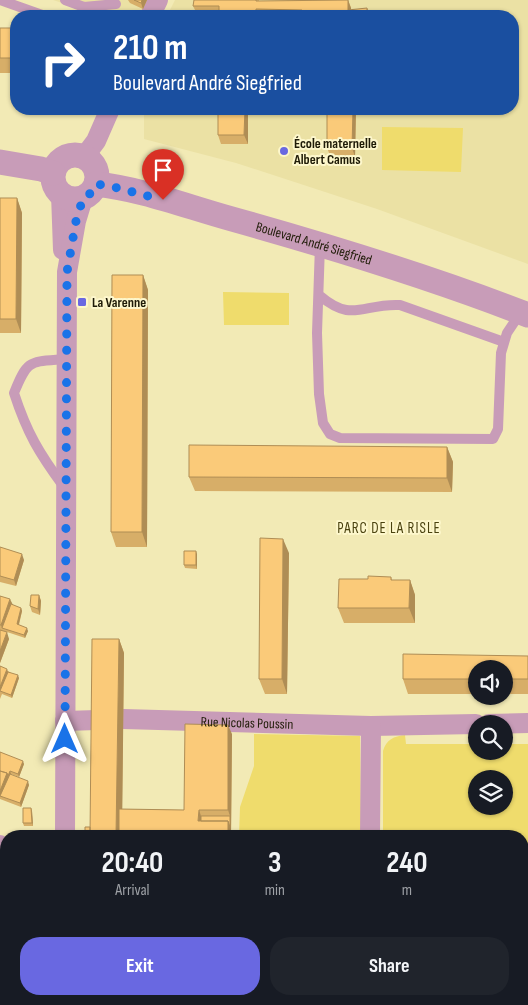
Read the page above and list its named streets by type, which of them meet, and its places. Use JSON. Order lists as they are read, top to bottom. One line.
{"streets":{"street":["Boulevard André Siegfried","Rue Nicolas Poussin"]},"districts":["PARC DE LA RISLE"],"places":{"other":["École maternelle Albert Camus"],"transit":["La Varenne"]},"page":{"turn":["210 m","Boulevard André Siegfried"],"eta":["20:40","Arrival","3","min","240","m"],"buttons":["Exit","Share"]}}
